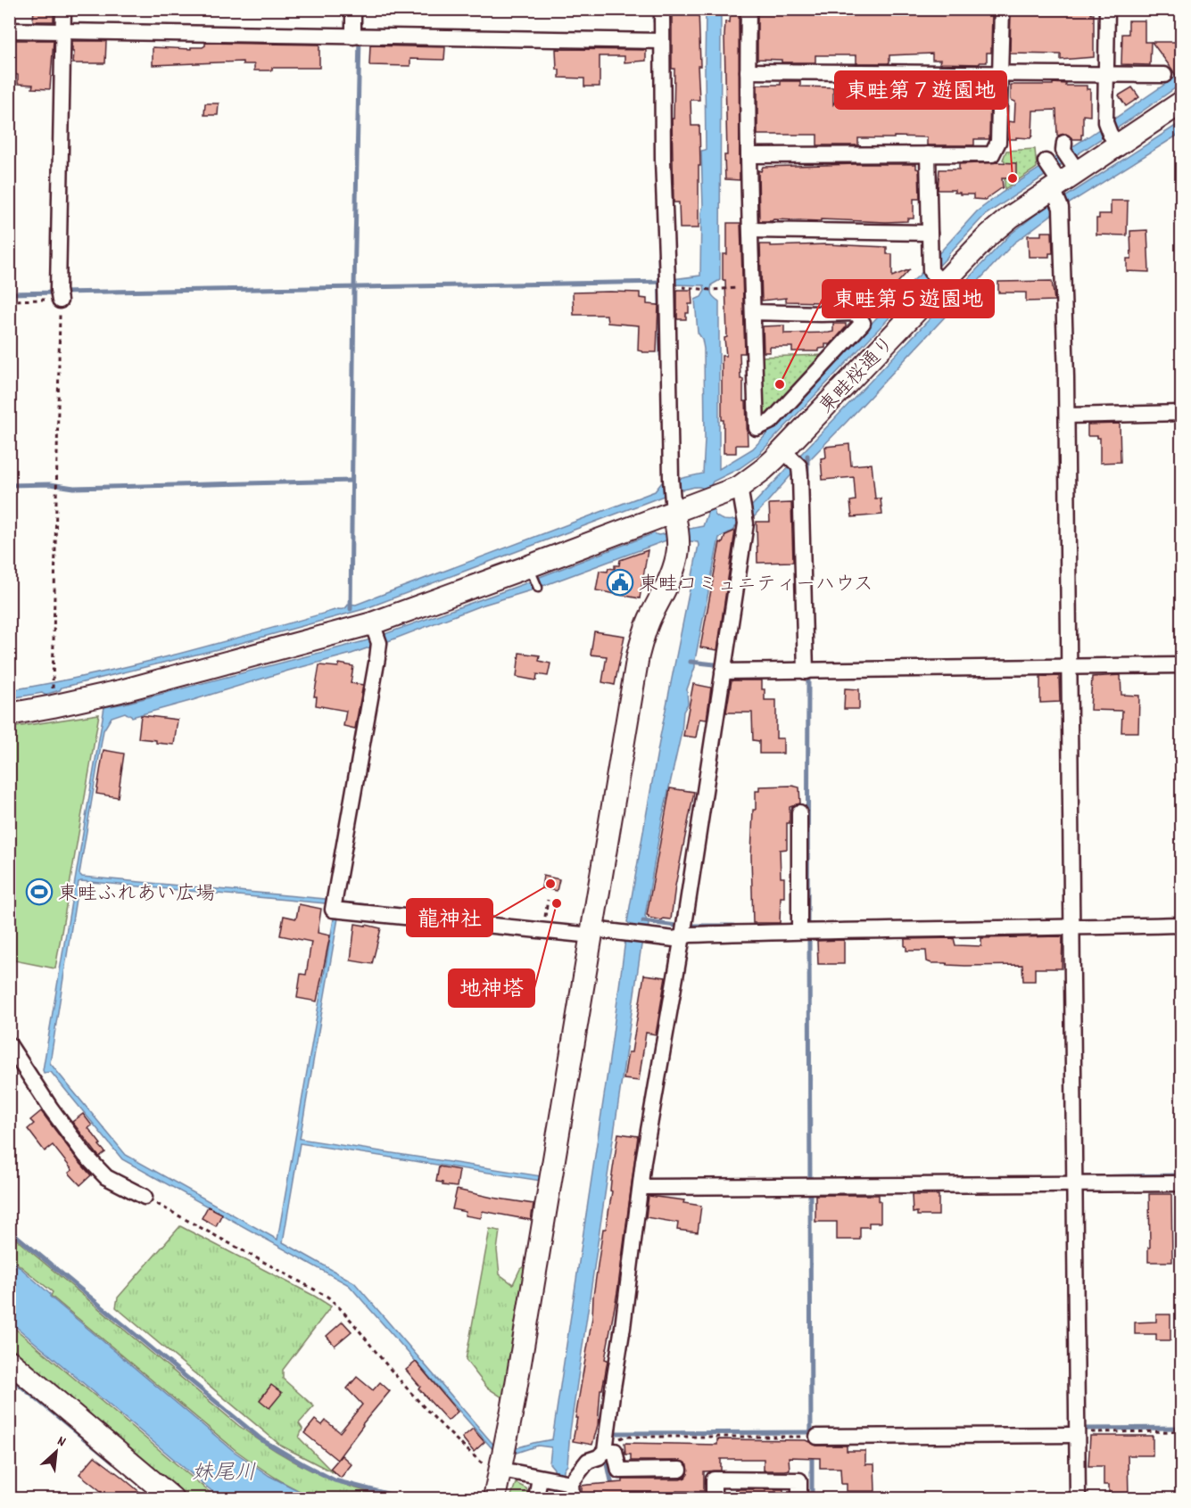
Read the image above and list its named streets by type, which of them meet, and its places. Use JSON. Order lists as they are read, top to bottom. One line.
{"streets":{"street":["東畦桜通り"]},"water":["妹尾川"],"places":{"other":["東畦第７遊園地","東畦第５遊園地","龍神社","地神塔"],"public building":["東畦コミュニティーハウス"],"sports":["東畦ふれあい広場"]},"north":"top right"}
